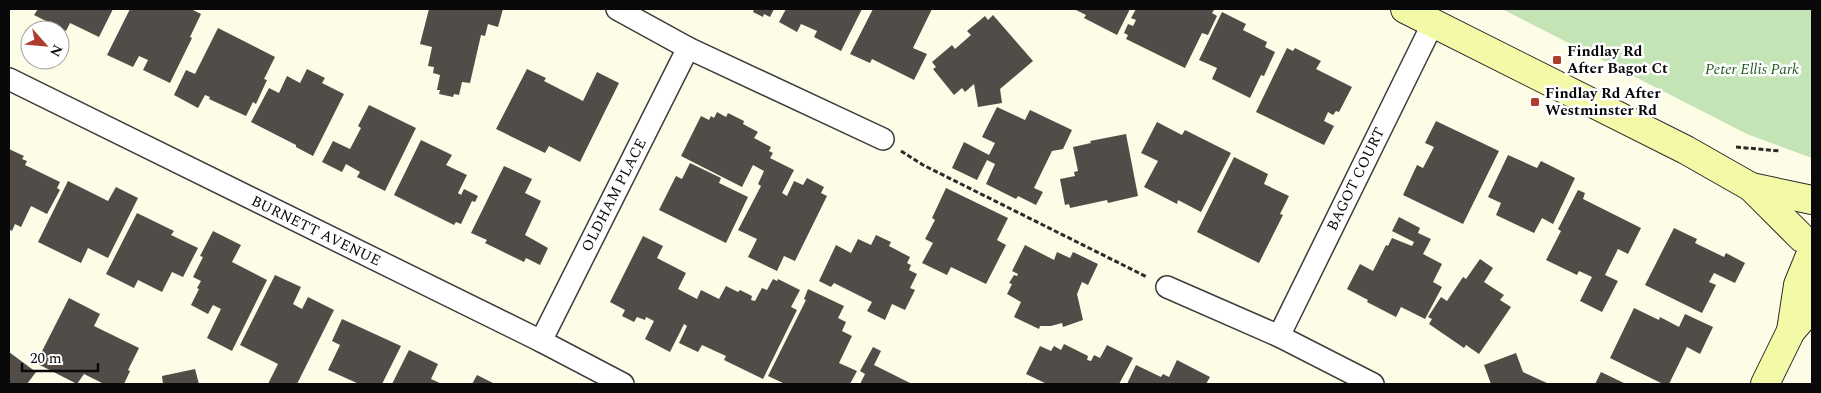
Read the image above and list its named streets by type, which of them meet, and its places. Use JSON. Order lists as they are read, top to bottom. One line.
{"streets":{"street":["BAGOT COURT","OLDHAM PLACE","BURNETT AVENUE"]},"crossings":[["OLDHAM PLACE","BURNETT AVENUE"]],"parks":["Peter Ellis Park"],"places":{"transit":["Findlay Rd After Bagot Ct","Findlay Rd After Westminster Rd"]},"scale_bar":"20 m","north":"bottom right"}
